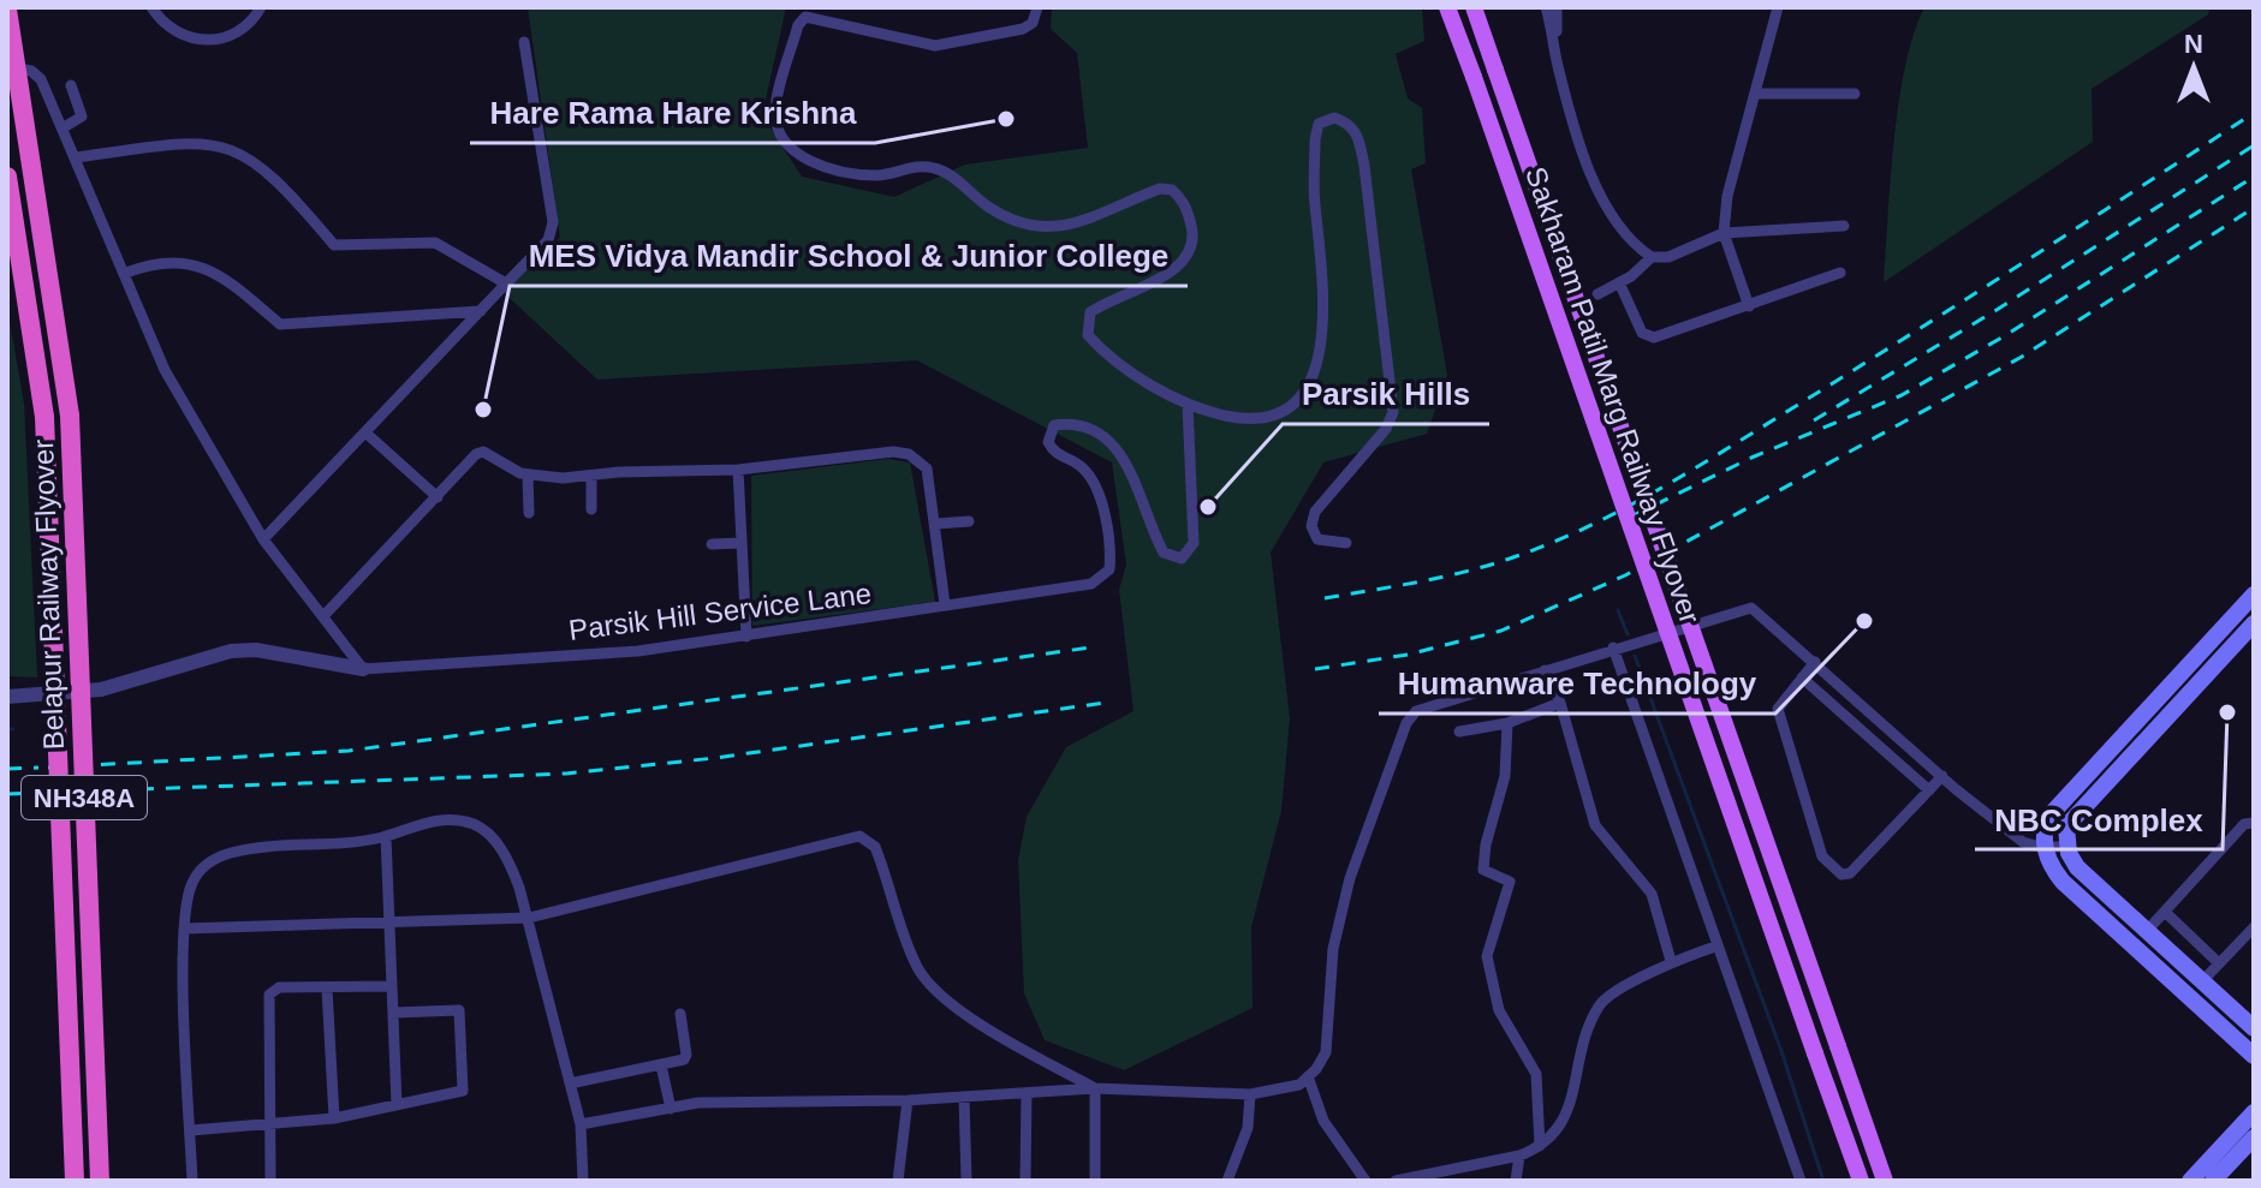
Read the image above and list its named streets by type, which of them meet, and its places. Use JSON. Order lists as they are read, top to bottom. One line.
{"streets":{"highway":["Belapur Railway Flyover","NH348A"],"main road":["Sakharam Patil Marg Railway Flyover"],"street":["Parsik Hill Service Lane"]},"crossings":[["Belapur Railway Flyover","NH348A"]],"places":["Hare Rama Hare Krishna","MES Vidya Mandir School & Junior College","Parsik Hills","Humanware Technology","NBC Complex"],"north":"top"}
